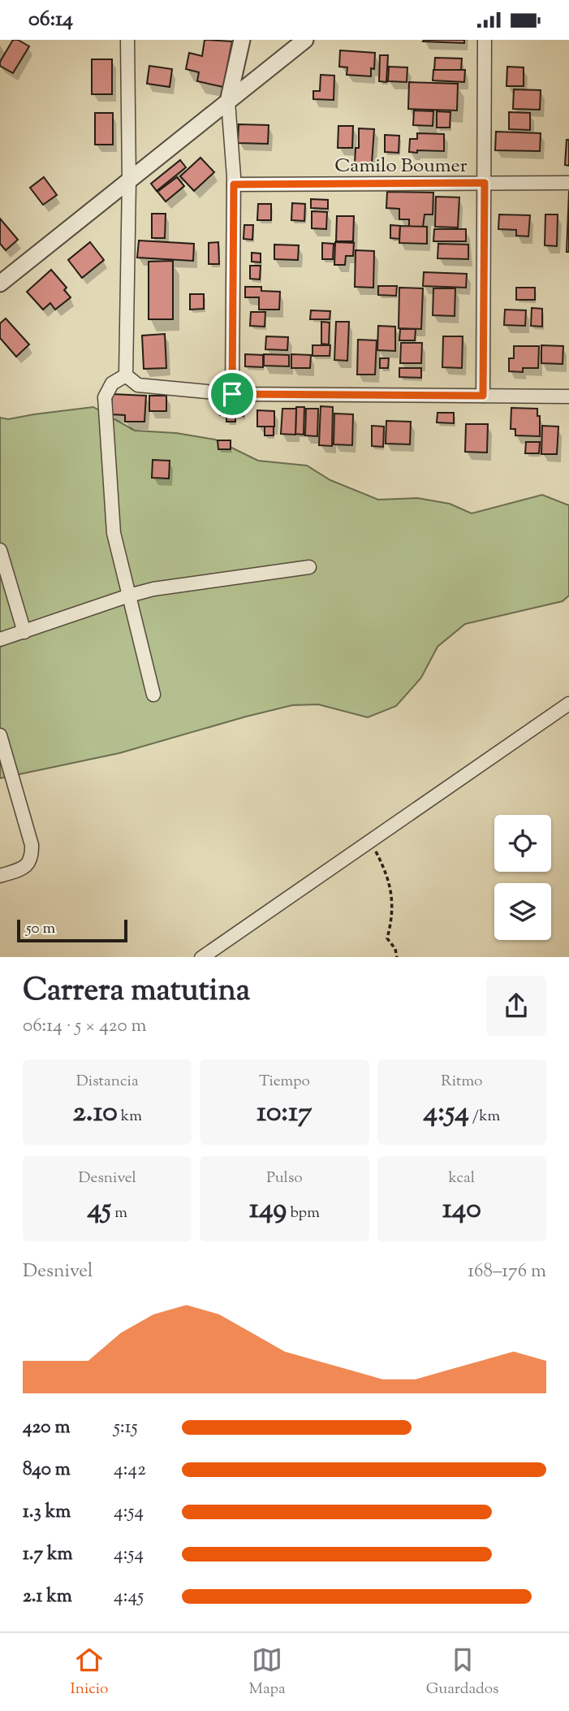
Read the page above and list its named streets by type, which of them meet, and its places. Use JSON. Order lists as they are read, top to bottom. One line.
{"streets":{"street":["Camilo Boumer"]},"scale_bar":"50 m","page":{"status":"06:14","scale":"50 m","heading":["Carrera matutina","06:14 · 5 × 420 m"],"stats":[["Distancia","2.10 km"],["Tiempo","10:17"],["Ritmo","4:54 /km"],["Desnivel","45 m"],["Pulso","149 bpm"],["kcal","140"]],"chart":["Desnivel","168–176 m"],"list":[{"name":"420 m","note":"5:15"},{"name":"840 m","note":"4:42"},{"name":"1.3 km","note":"4:54"},{"name":"1.7 km","note":"4:54"},{"name":"2.1 km","note":"4:45"}],"tabs":["Inicio","Mapa","Guardados"]}}
